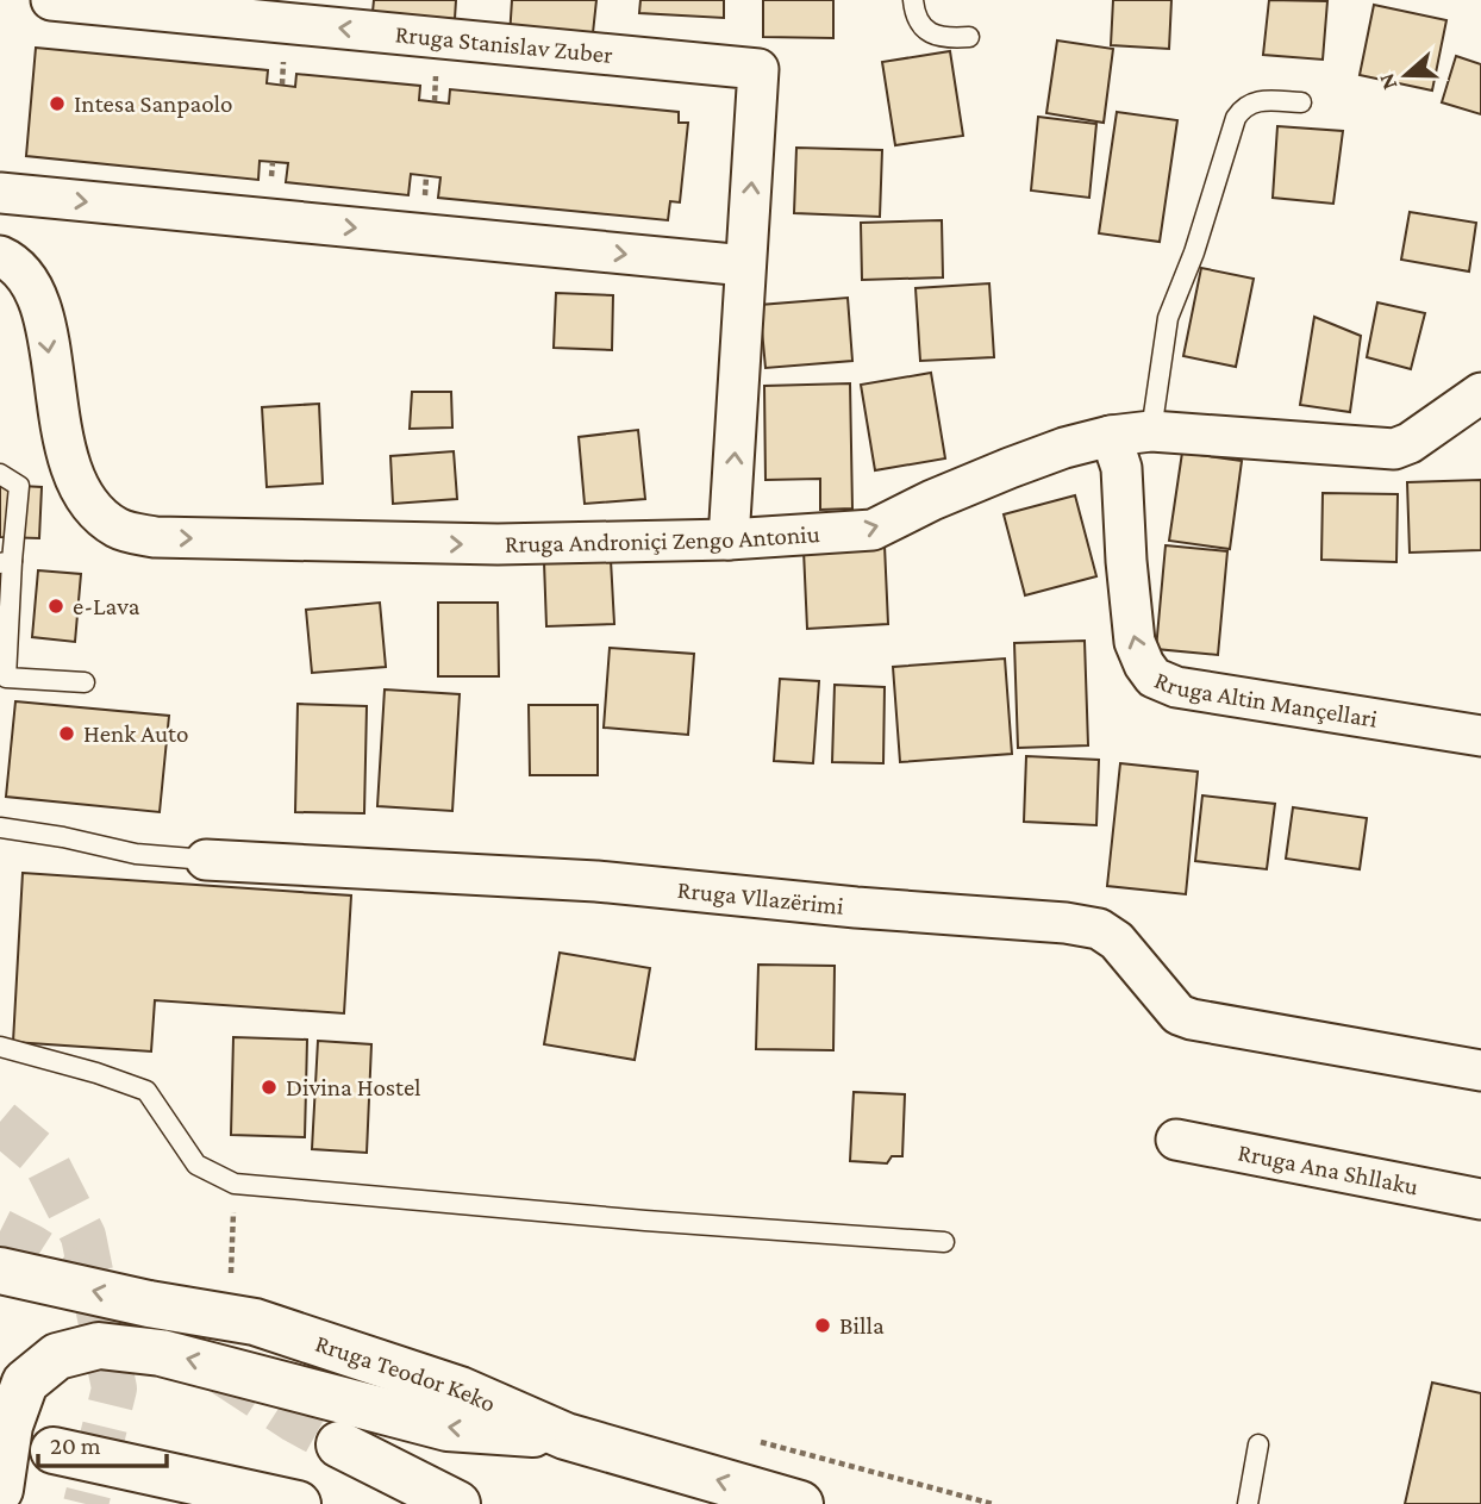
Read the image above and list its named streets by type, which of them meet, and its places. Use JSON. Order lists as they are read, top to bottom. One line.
{"streets":{"main road":["Rruga Teodor Keko"],"street":["Rruga Stanislav Zuber","Rruga Androniçi Zengo Antoniu","Rruga Altin Mançellari","Rruga Vllazërimi","Rruga Ana Shllaku"]},"crossings":[["Rruga Stanislav Zuber","Rruga Androniçi Zengo Antoniu"],["Rruga Androniçi Zengo Antoniu","Rruga Altin Mançellari"]],"one_way":["Rruga Altin Mançellari"],"places":["Intesa Sanpaolo","e-Lava","Henk Auto","Divina Hostel","Billa"],"scale_bar":"20 m","north":"left"}
